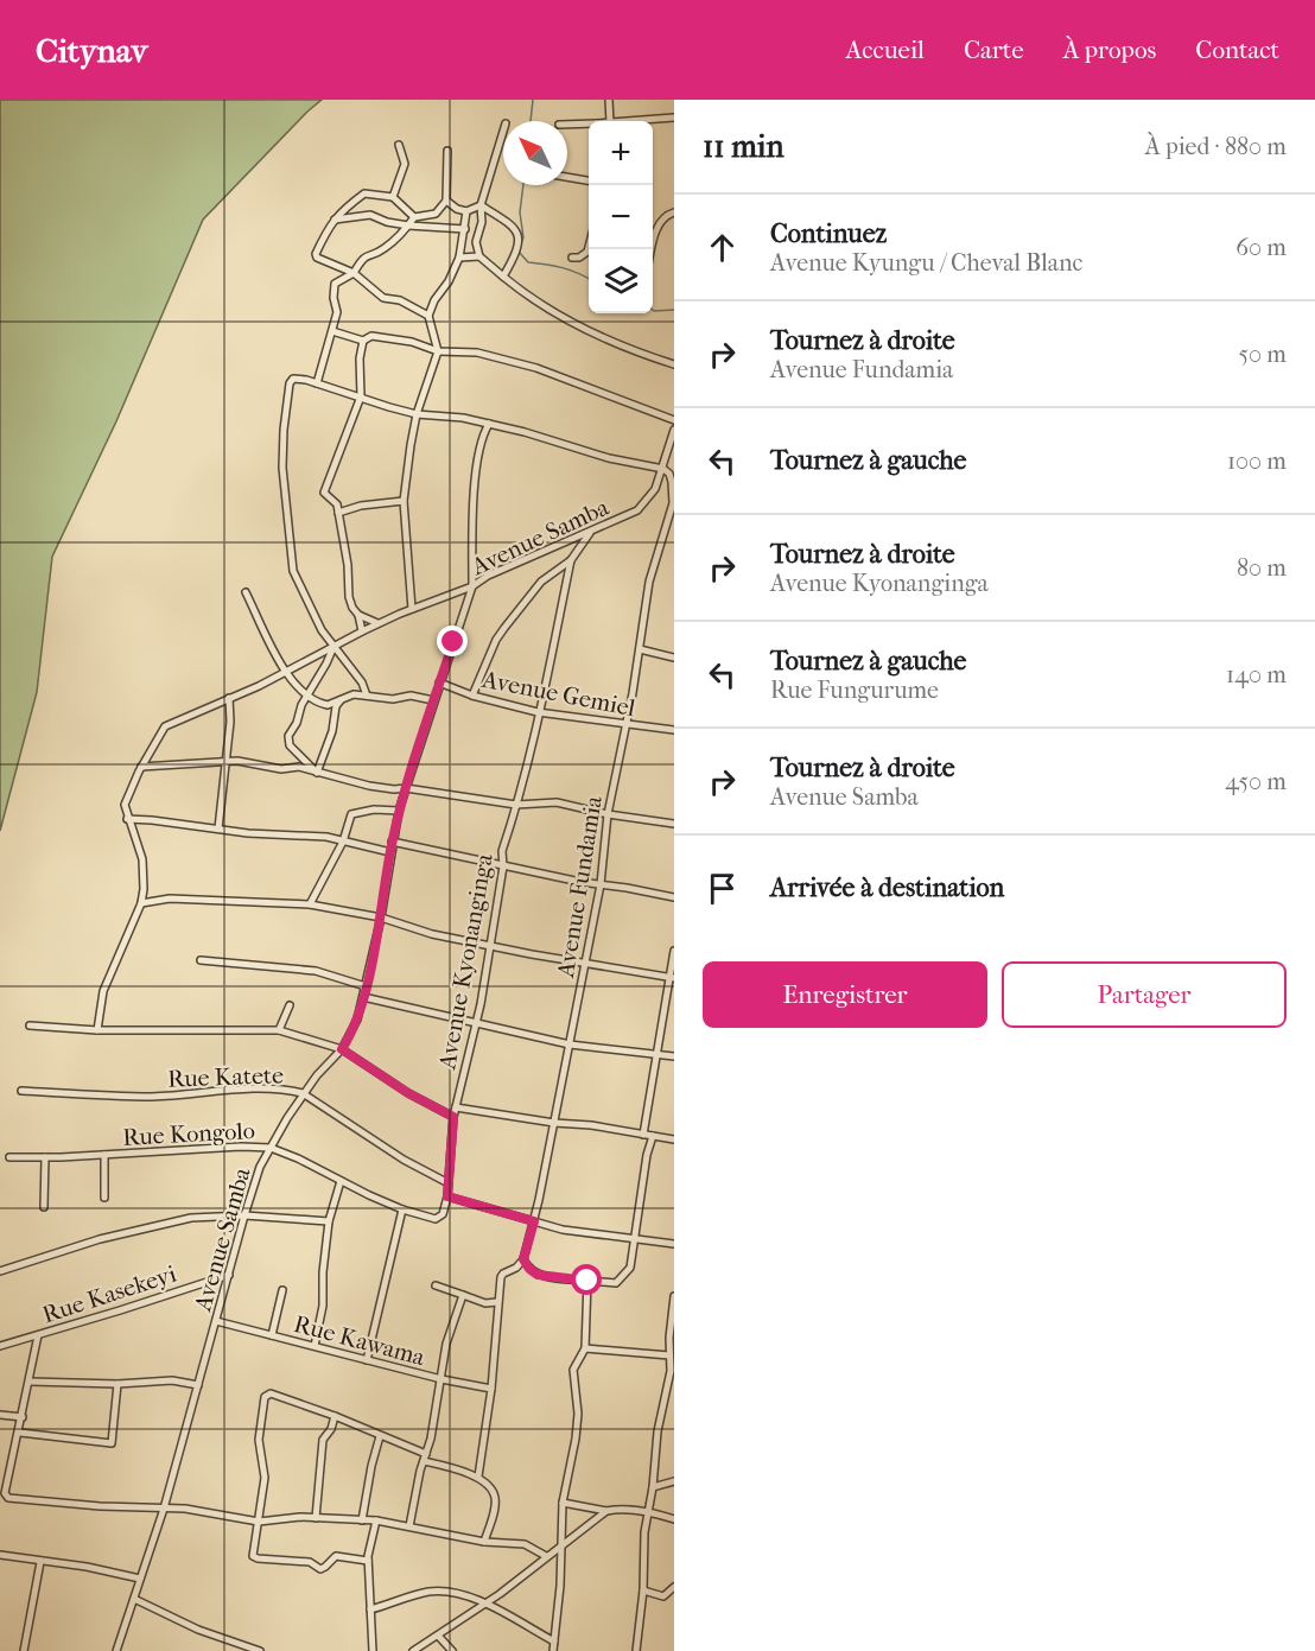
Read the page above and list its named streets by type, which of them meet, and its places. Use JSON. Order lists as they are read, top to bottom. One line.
{"streets":{"street":["Avenue Samba","Avenue Gemiel","Avenue Fundamia","Avenue Kyonanginga","Rue Katete","Rue Kongolo","Rue Kasekeyi","Rue Kawama"]},"crossings":[["Avenue Samba","Avenue Gemiel"],["Avenue Samba","Avenue Fundamia"],["Avenue Samba","Rue Katete"],["Avenue Samba","Rue Kongolo"],["Avenue Samba","Rue Kasekeyi"],["Avenue Samba","Rue Kawama"],["Avenue Gemiel","Avenue Fundamia"],["Avenue Gemiel","Avenue Kyonanginga"],["Avenue Fundamia","Rue Kawama"],["Avenue Kyonanginga","Rue Katete"],["Avenue Kyonanginga","Rue Kongolo"]],"north":"top left","page":{"header":"Citynav","nav":["Accueil","Carte","À propos","Contact"],"heading":["11 min","À pied · 880 m"],"map_buttons":["+","−"],"list":[["Continuez","Avenue Kyungu / Cheval Blanc","60 m"],["Tournez à droite","Avenue Fundamia","50 m"],["Tournez à gauche","100 m"],["Tournez à droite","Avenue Kyonanginga","80 m"],["Tournez à gauche","Rue Fungurume","140 m"],["Tournez à droite","Avenue Samba","450 m"],"Arrivée à destination"],"buttons":["Enregistrer","Partager"]}}
